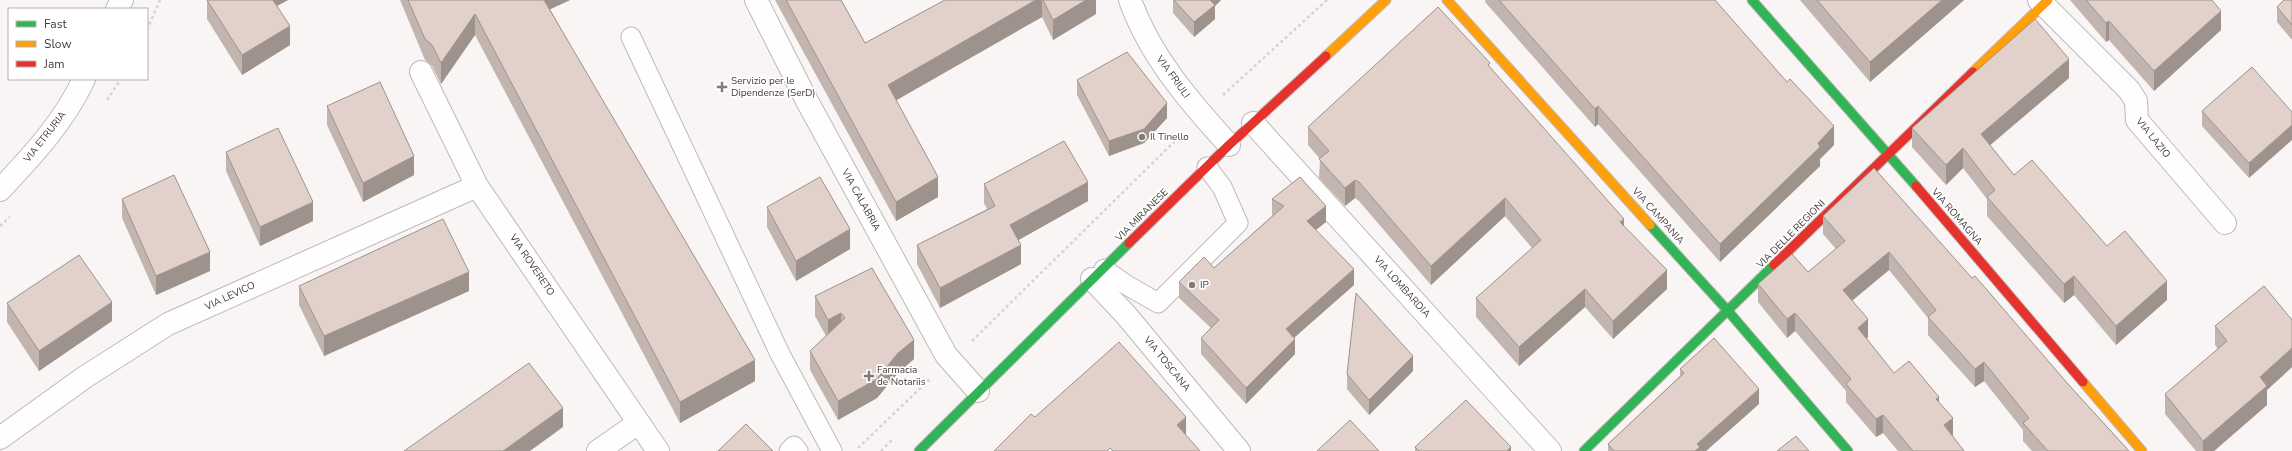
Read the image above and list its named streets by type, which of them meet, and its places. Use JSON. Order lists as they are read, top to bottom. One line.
{"streets":{"street":["VIA FRIULI","VIA ETRURIA","VIA LAZIO","VIA CALABRIA","VIA MIRANESE","VIA CAMPANIA","VIA ROMAGNA","VIA DELLE REGIONI","VIA ROVERETO","VIA LOMBARDIA","VIA LEVICO","VIA TOSCANA"]},"crossings":[["VIA FRIULI","VIA MIRANESE"],["VIA LAZIO","VIA DELLE REGIONI"],["VIA CALABRIA","VIA MIRANESE"],["VIA MIRANESE","VIA LOMBARDIA"],["VIA MIRANESE","VIA TOSCANA"],["VIA CAMPANIA","VIA DELLE REGIONI"],["VIA ROMAGNA","VIA DELLE REGIONI"],["VIA ROVERETO","VIA LEVICO"]],"places":{"health":["Servizio per le Dipendenze (SerD)","Farmacia de Notariis"],"other":["Il Tinello","IP"]},"legend":["Fast","Slow","Jam"]}
